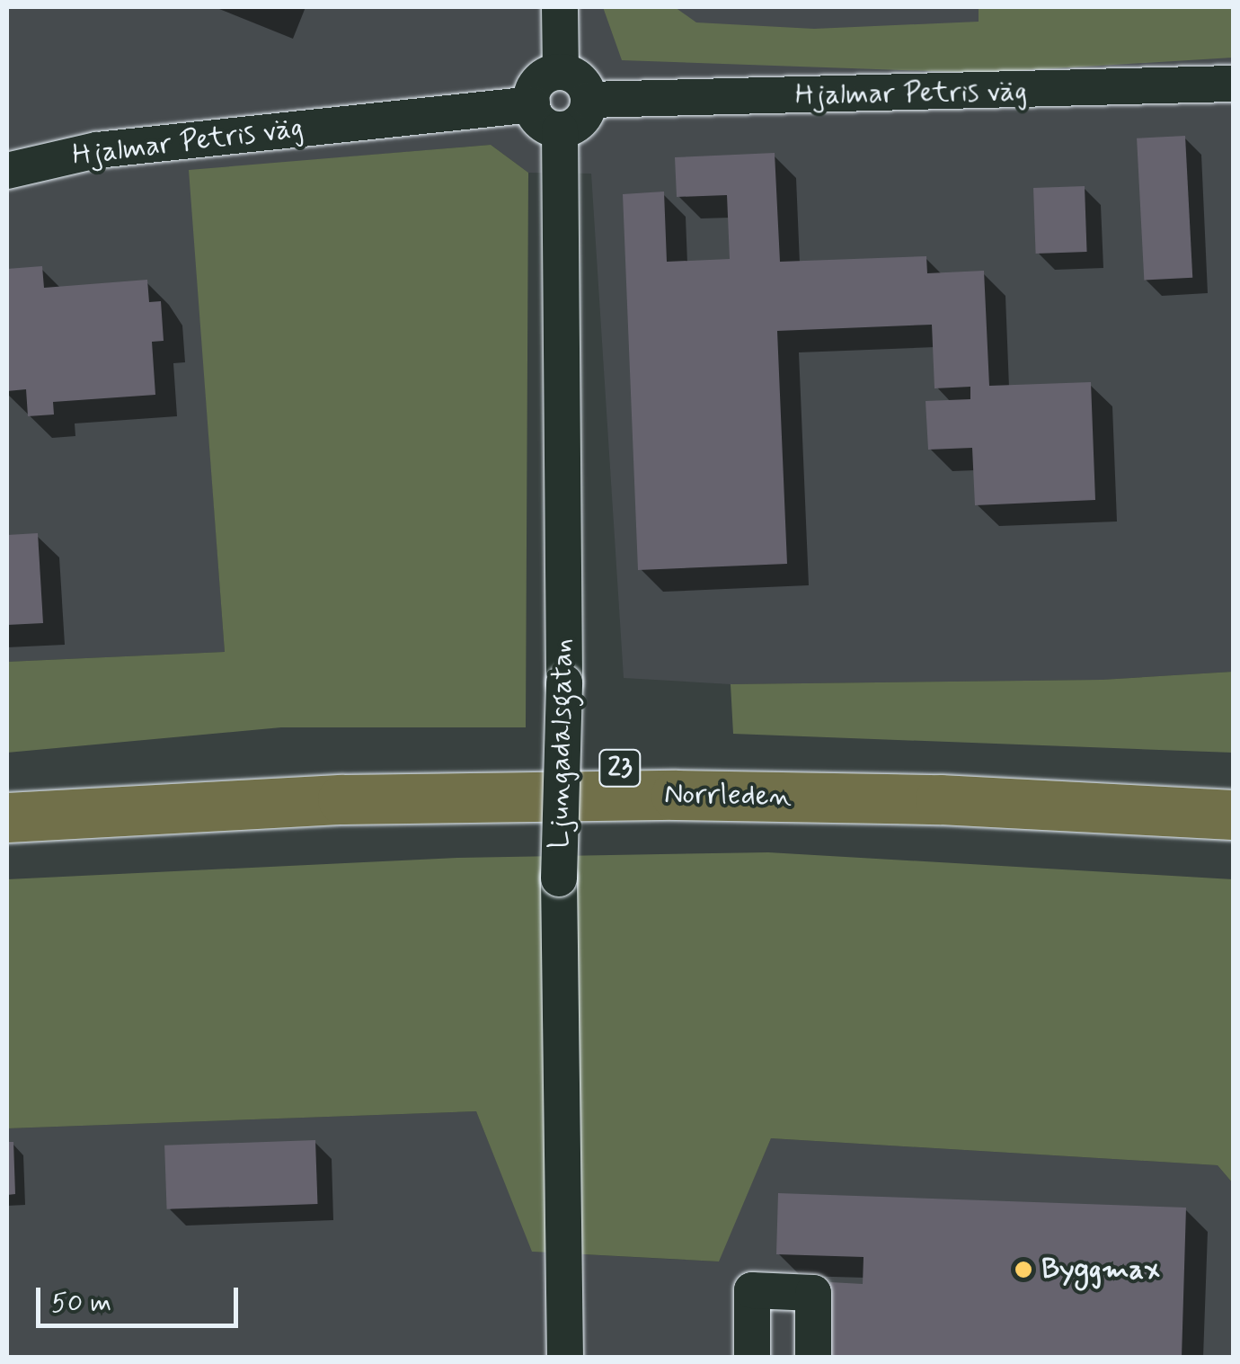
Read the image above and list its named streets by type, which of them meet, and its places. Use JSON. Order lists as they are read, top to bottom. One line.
{"streets":{"highway":["23","Norrleden"],"street":["Hjalmar Petris väg","Ljungadalsgatan"]},"crossings":[["Hjalmar Petris väg","Ljungadalsgatan"]],"places":["Byggmax"],"scale_bar":"50 m"}
